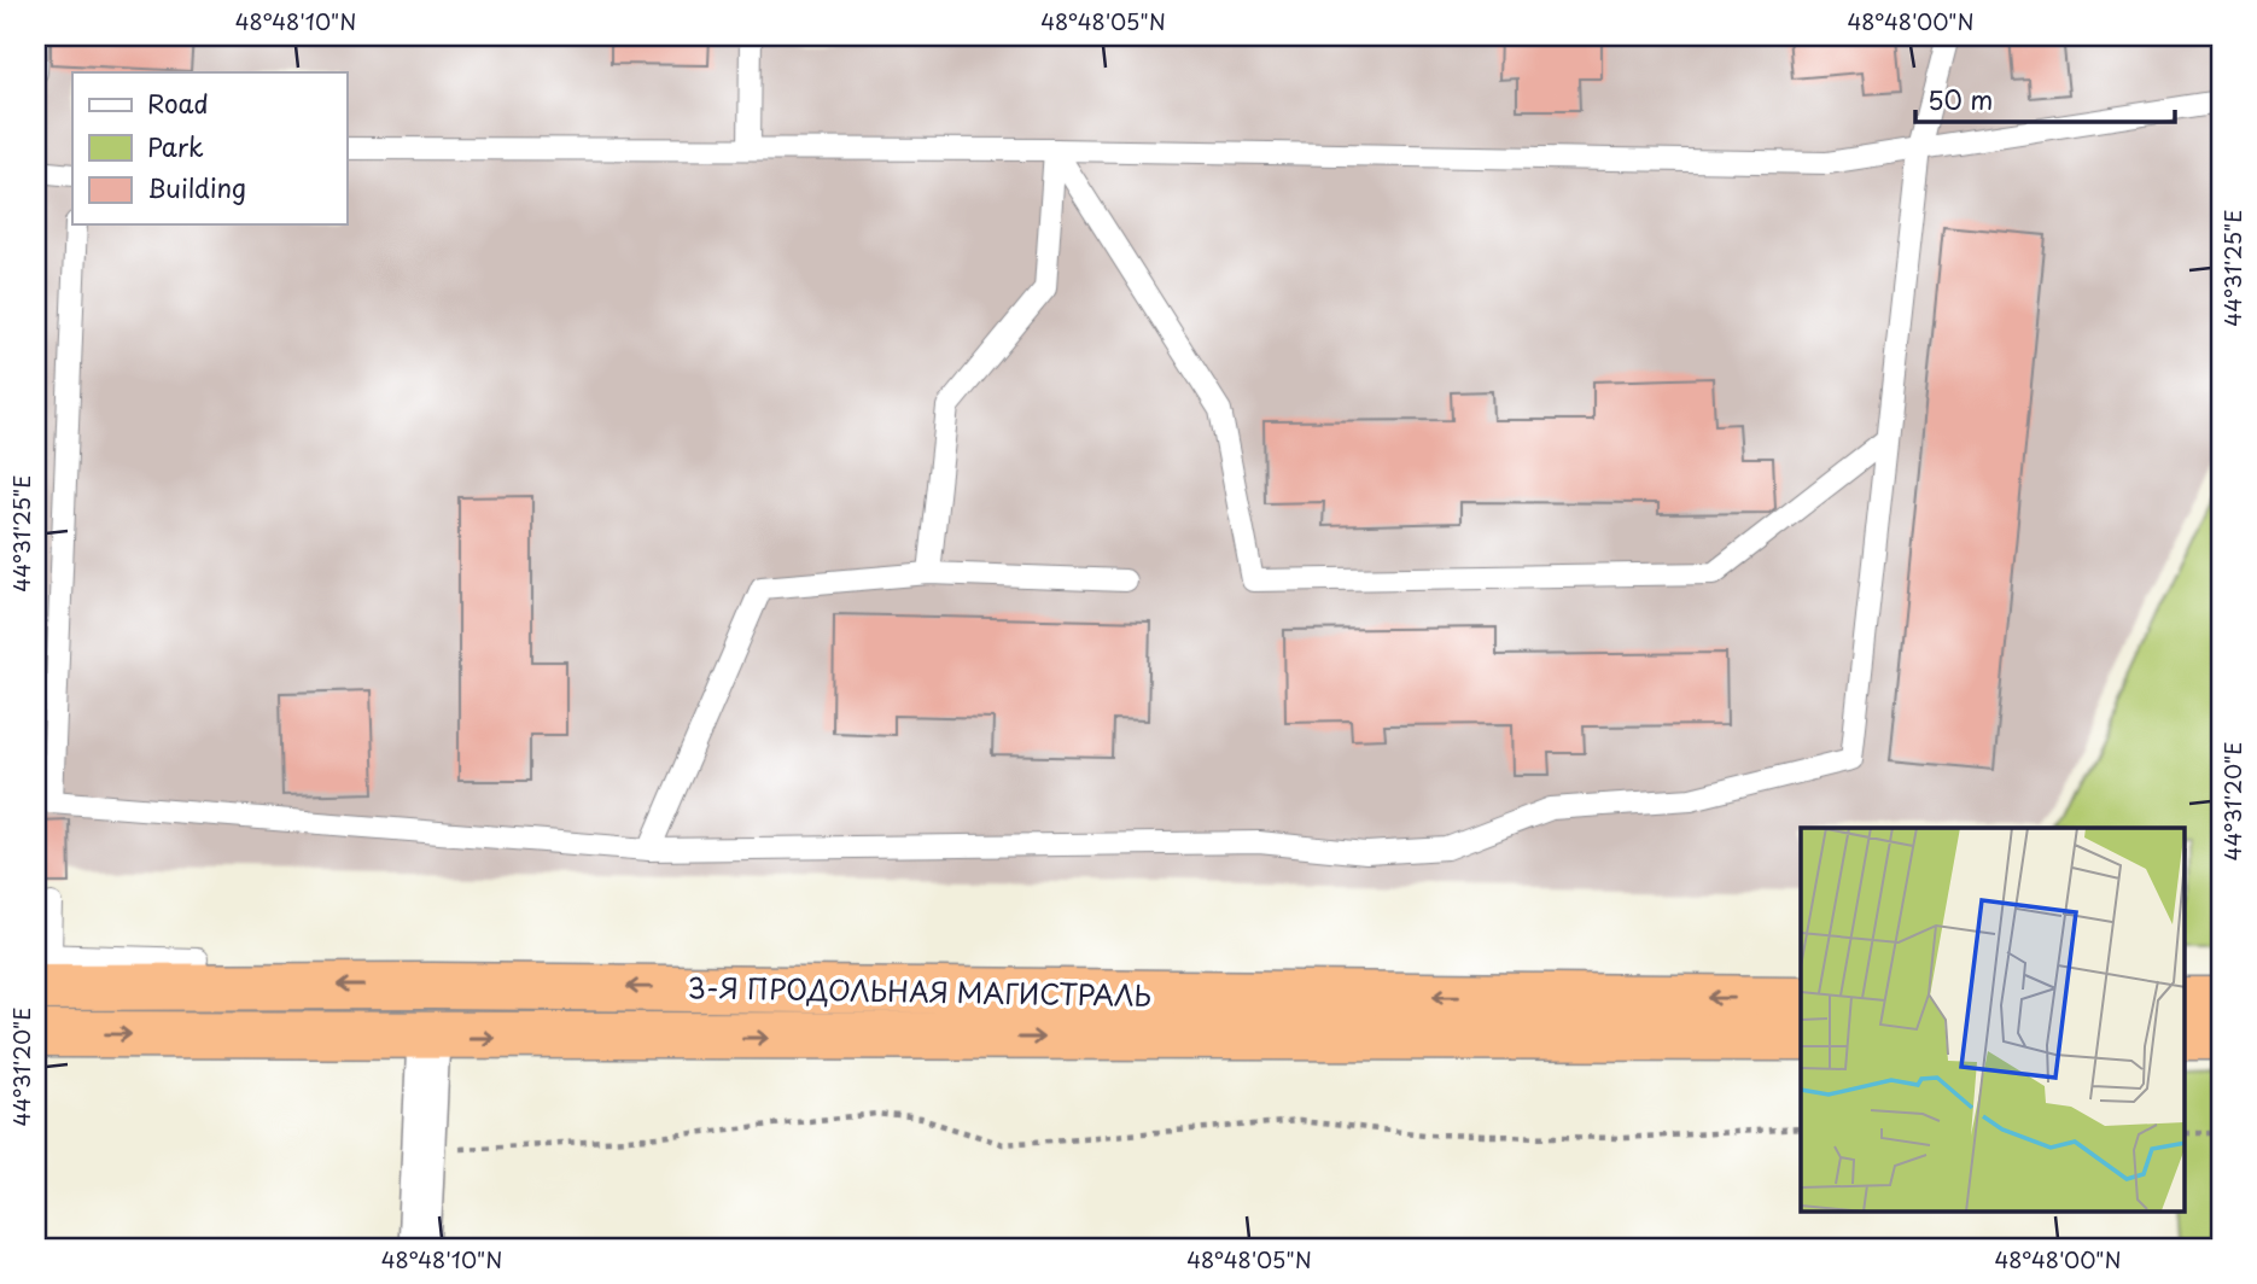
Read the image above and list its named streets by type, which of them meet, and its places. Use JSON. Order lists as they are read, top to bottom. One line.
{"streets":{"highway":["3-Я ПРОДОЛЬНАЯ МАГИСТРАЛЬ"]},"legend":["Road","Park","Building"],"scale_bar":"50 m","coordinates":["48°48'10\"N","48°48'05\"N","48°48'00\"N","44°31'25\"E","44°31'20\"E"]}
